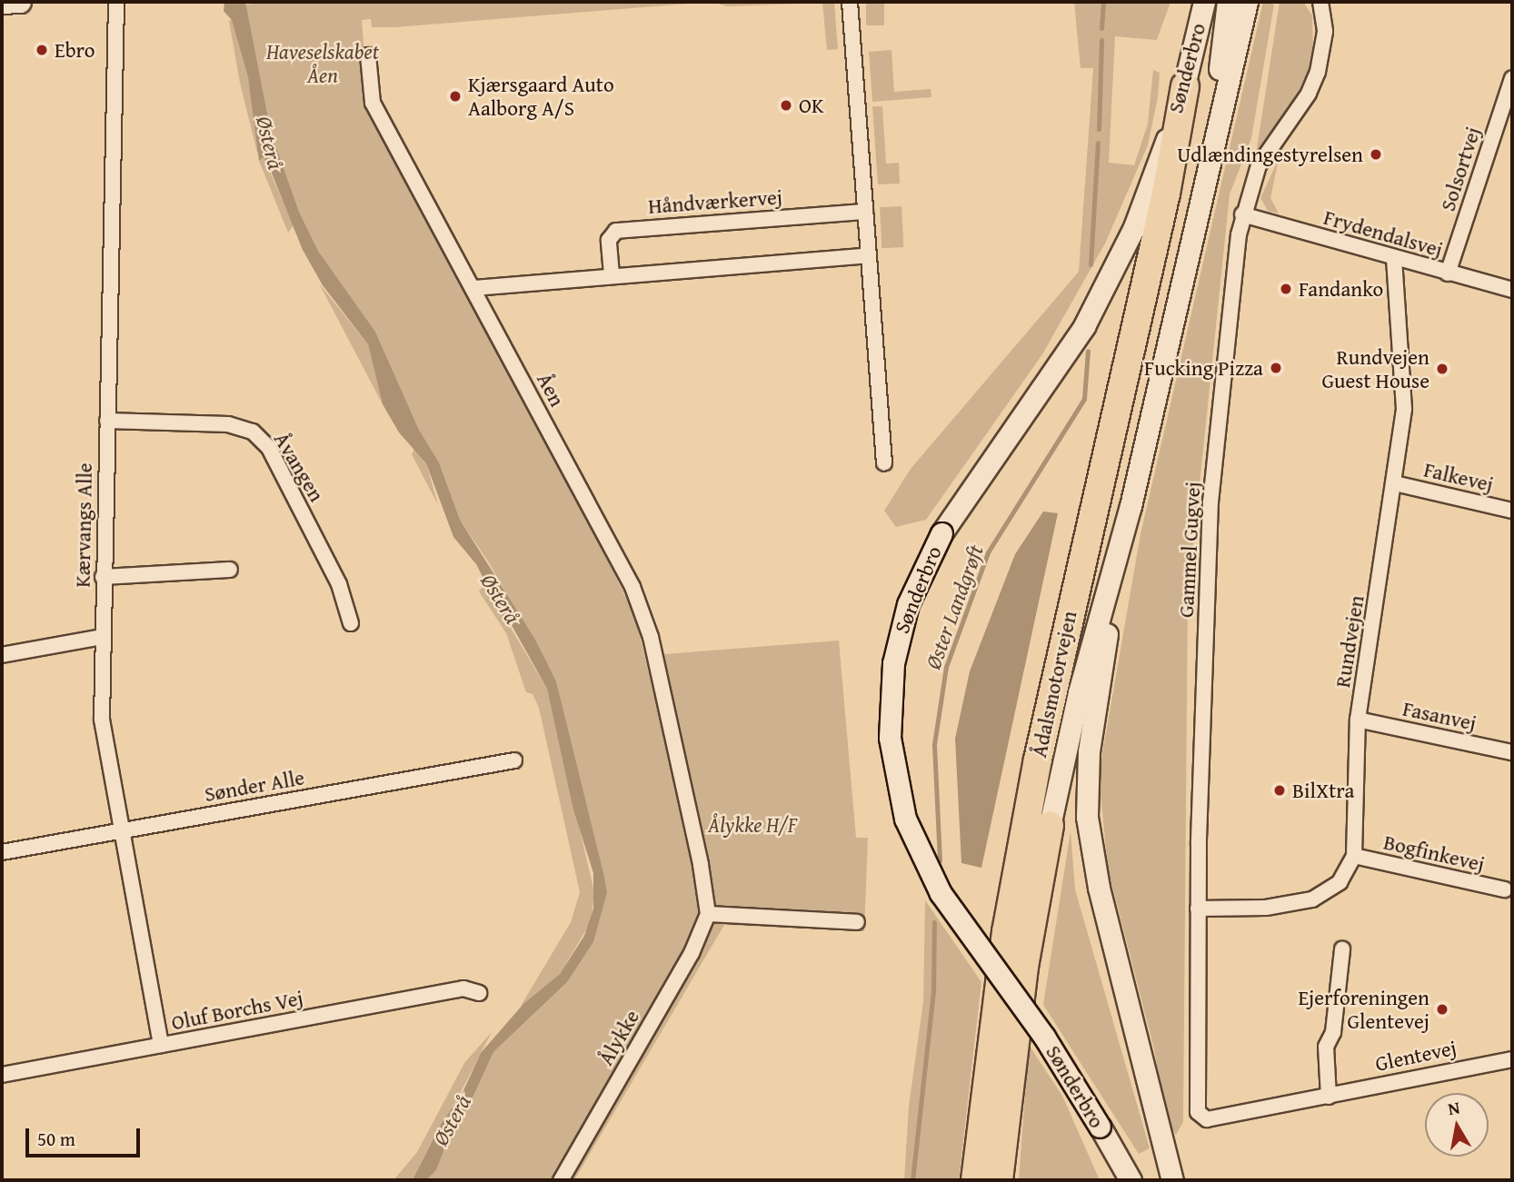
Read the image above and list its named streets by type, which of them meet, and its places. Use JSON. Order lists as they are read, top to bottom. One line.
{"streets":{"highway":["Ådalsmotorvejen"],"street":["Sønderbro","Solsortvej","Håndværkervej","Frydendalsvej","Åen","Åvangen","Falkevej","Kærvangs Alle","Gammel Gugvej","Rundvejen","Fasanvej","Sønder Alle","Bogfinkevej","Oluf Borchs Vej","Ålykke","Glentevej"]},"crossings":[["Sønderbro","Ådalsmotorvejen"],["Solsortvej","Frydendalsvej"],["Frydendalsvej","Gammel Gugvej"],["Frydendalsvej","Rundvejen"],["Åen","Ålykke"],["Åvangen","Kærvangs Alle"],["Falkevej","Rundvejen"],["Kærvangs Alle","Sønder Alle"],["Kærvangs Alle","Oluf Borchs Vej"],["Gammel Gugvej","Rundvejen"],["Gammel Gugvej","Glentevej"],["Rundvejen","Fasanvej"],["Rundvejen","Bogfinkevej"]],"water":["Østerå","Øster Landgrøft"],"parks":["Haveselskabet Åen","Ålykke H/F"],"places":["Ebro","Kjærsgaard Auto Aalborg A/S","OK","Udlændingestyrelsen","Fandanko","Fucking Pizza","Rundvejen Guest House","BilXtra","Ejerforeningen Glentevej"],"scale_bar":"50 m","north":"top"}
